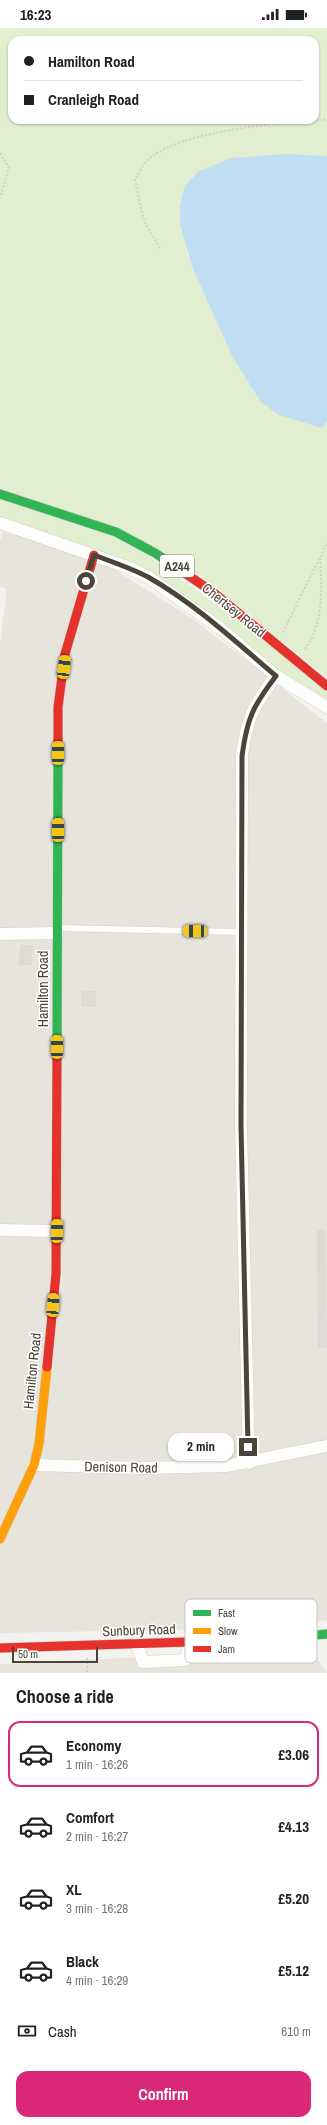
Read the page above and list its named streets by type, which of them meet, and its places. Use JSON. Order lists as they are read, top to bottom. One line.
{"streets":{"street":["A244","Chertsey Road","Hamilton Road","Denison Road","Sunbury Road"]},"crossings":[["Chertsey Road","Hamilton Road"],["Hamilton Road","Denison Road"]],"legend":["Fast","Slow","Jam"],"scale_bar":"50 m","page":{"status":"16:23","banner":["Hamilton Road","Cranleigh Road"],"bubble":"2 min","scale":"50 m","heading":"Choose a ride","list":[{"name":"Economy","note":"1 min · 16:26","value":"£3.06"},{"name":"Comfort","note":"2 min · 16:27","value":"£4.13"},{"name":"XL","note":"3 min · 16:28","value":"£5.20"},{"name":"Black","note":"4 min · 16:29","value":"£5.12"}],"pay":["Cash","610 m"],"buttons":"Confirm"}}
